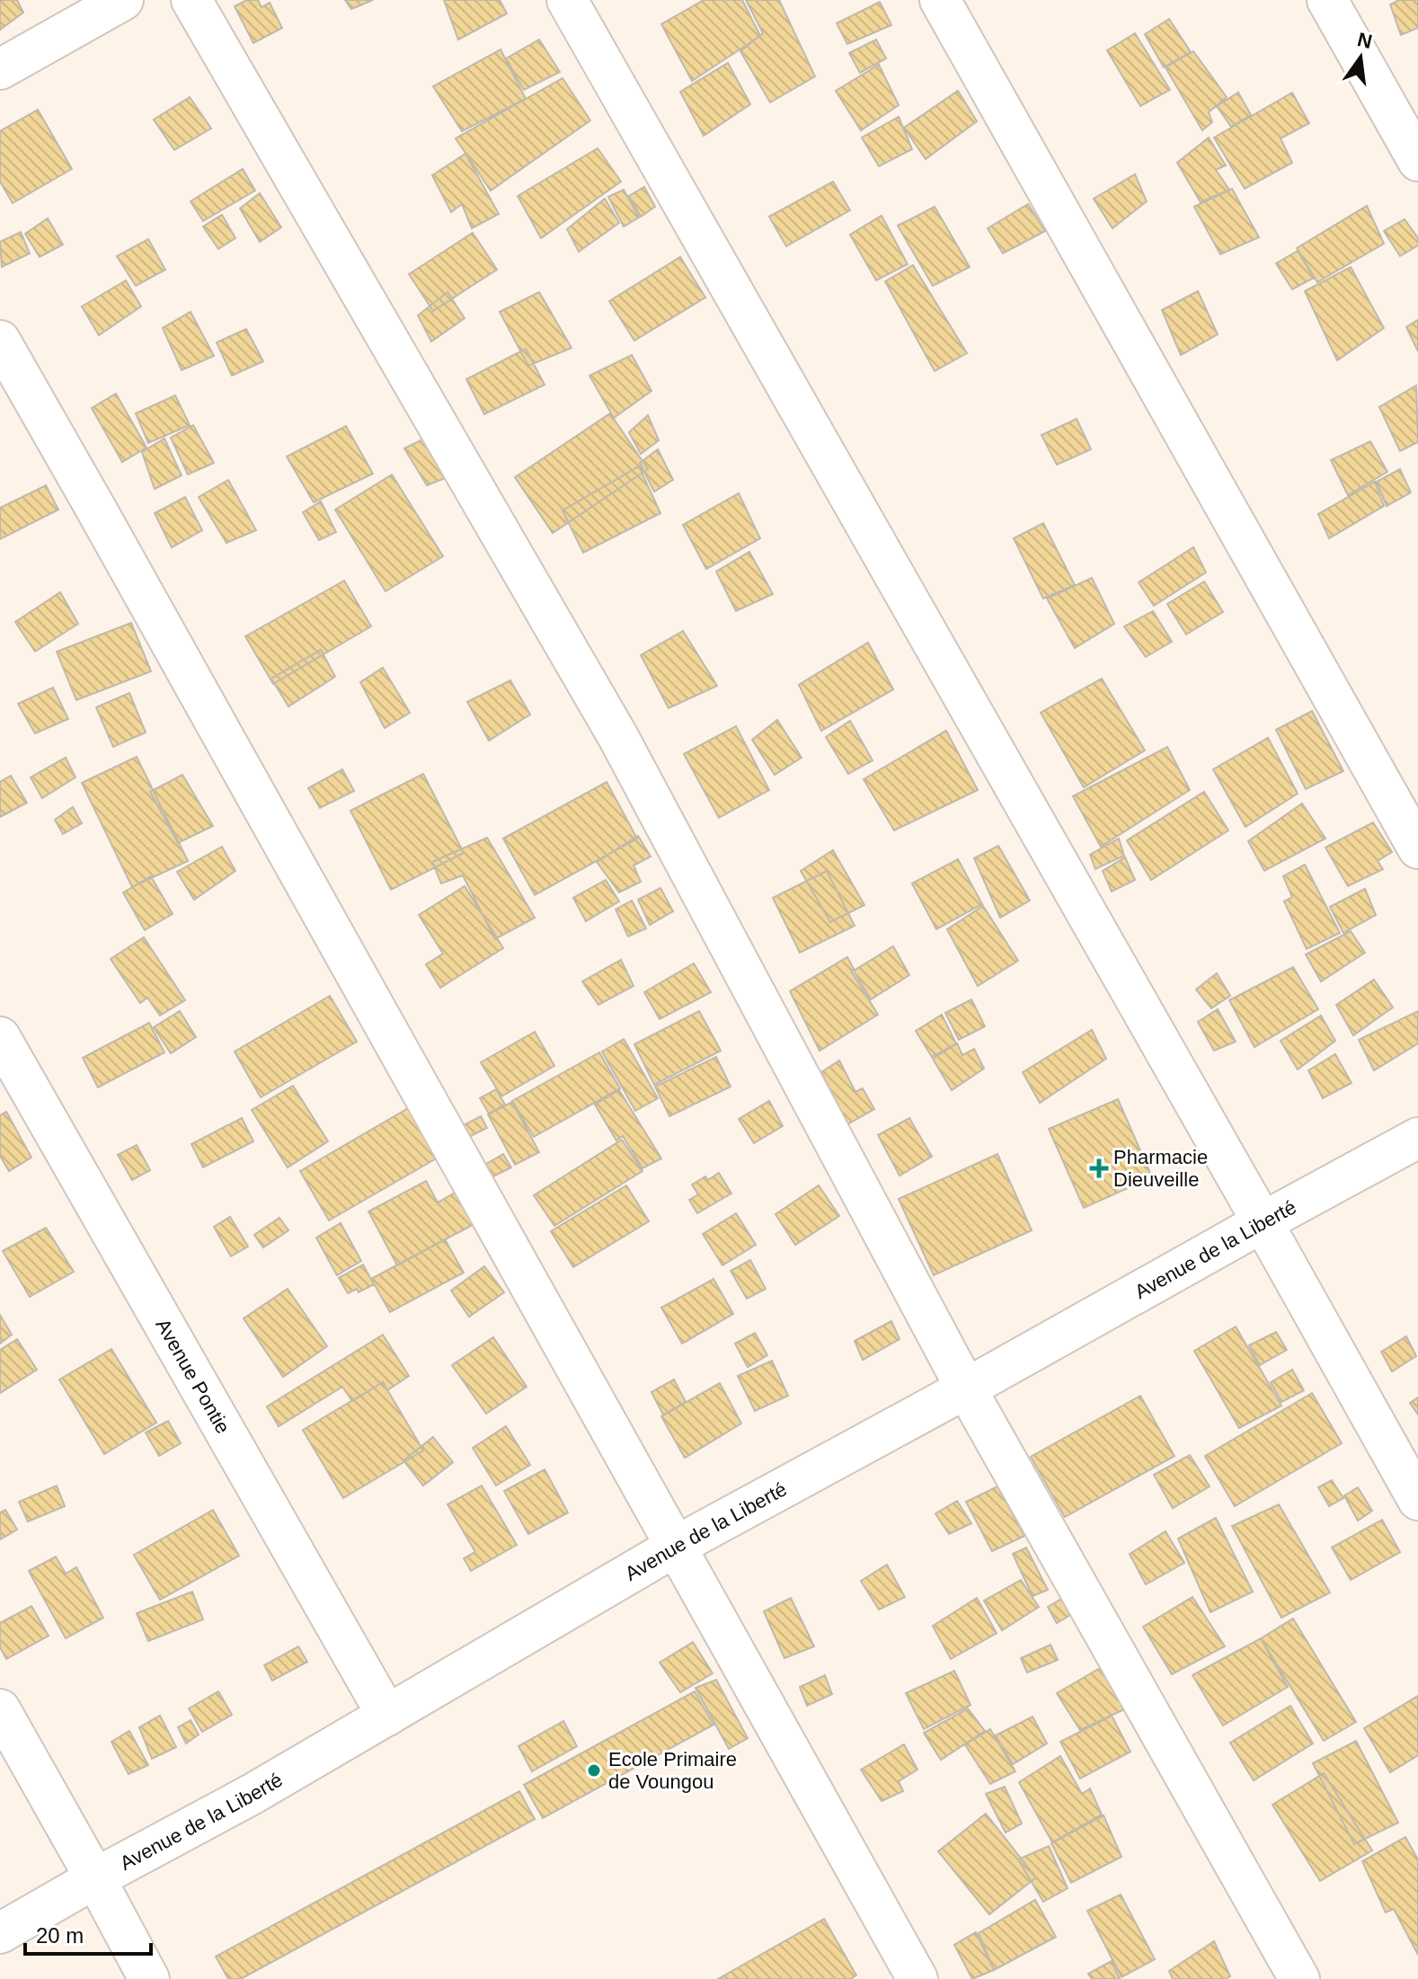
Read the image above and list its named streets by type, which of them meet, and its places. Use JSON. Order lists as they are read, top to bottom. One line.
{"streets":{"street":["Avenue de la Liberté","Avenue Pontie"]},"crossings":[["Avenue de la Liberté","Avenue Pontie"]],"places":{"health":["Pharmacie Dieuveille"],"other":["Ecole Primaire de Voungou"]},"scale_bar":"20 m","north":"top"}
